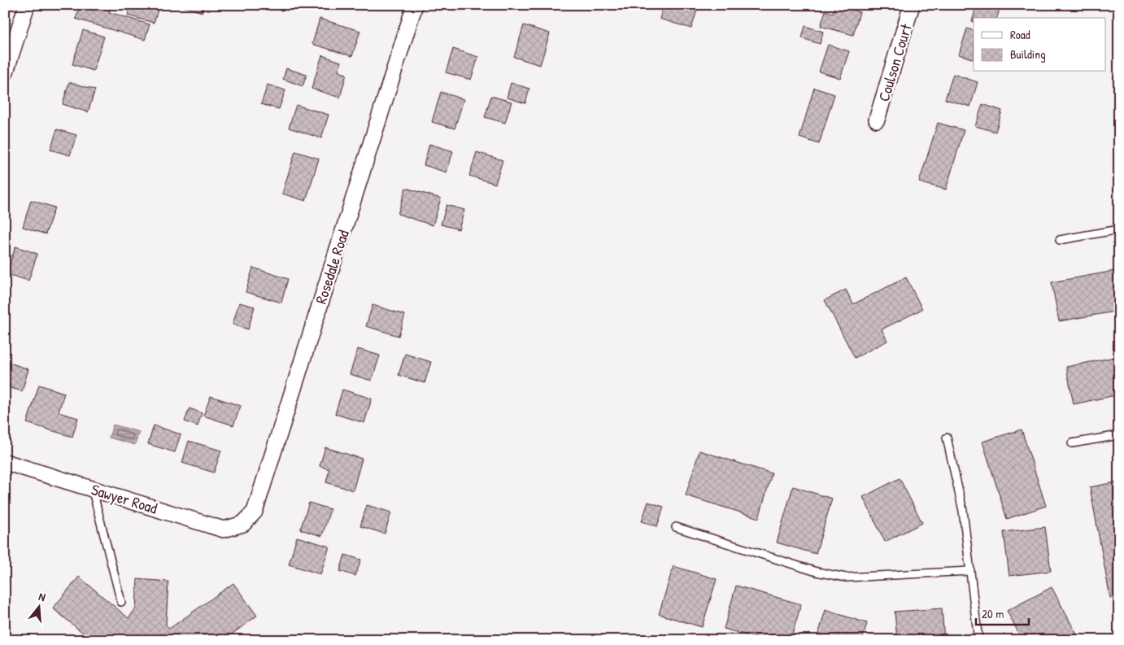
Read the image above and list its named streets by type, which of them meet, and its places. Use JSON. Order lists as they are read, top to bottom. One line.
{"streets":{"street":["Coulson Court","Rosedale Road","Sawyer Road"]},"crossings":[["Rosedale Road","Sawyer Road"]],"legend":["Road","Building"],"scale_bar":"20 m","north":"top"}
